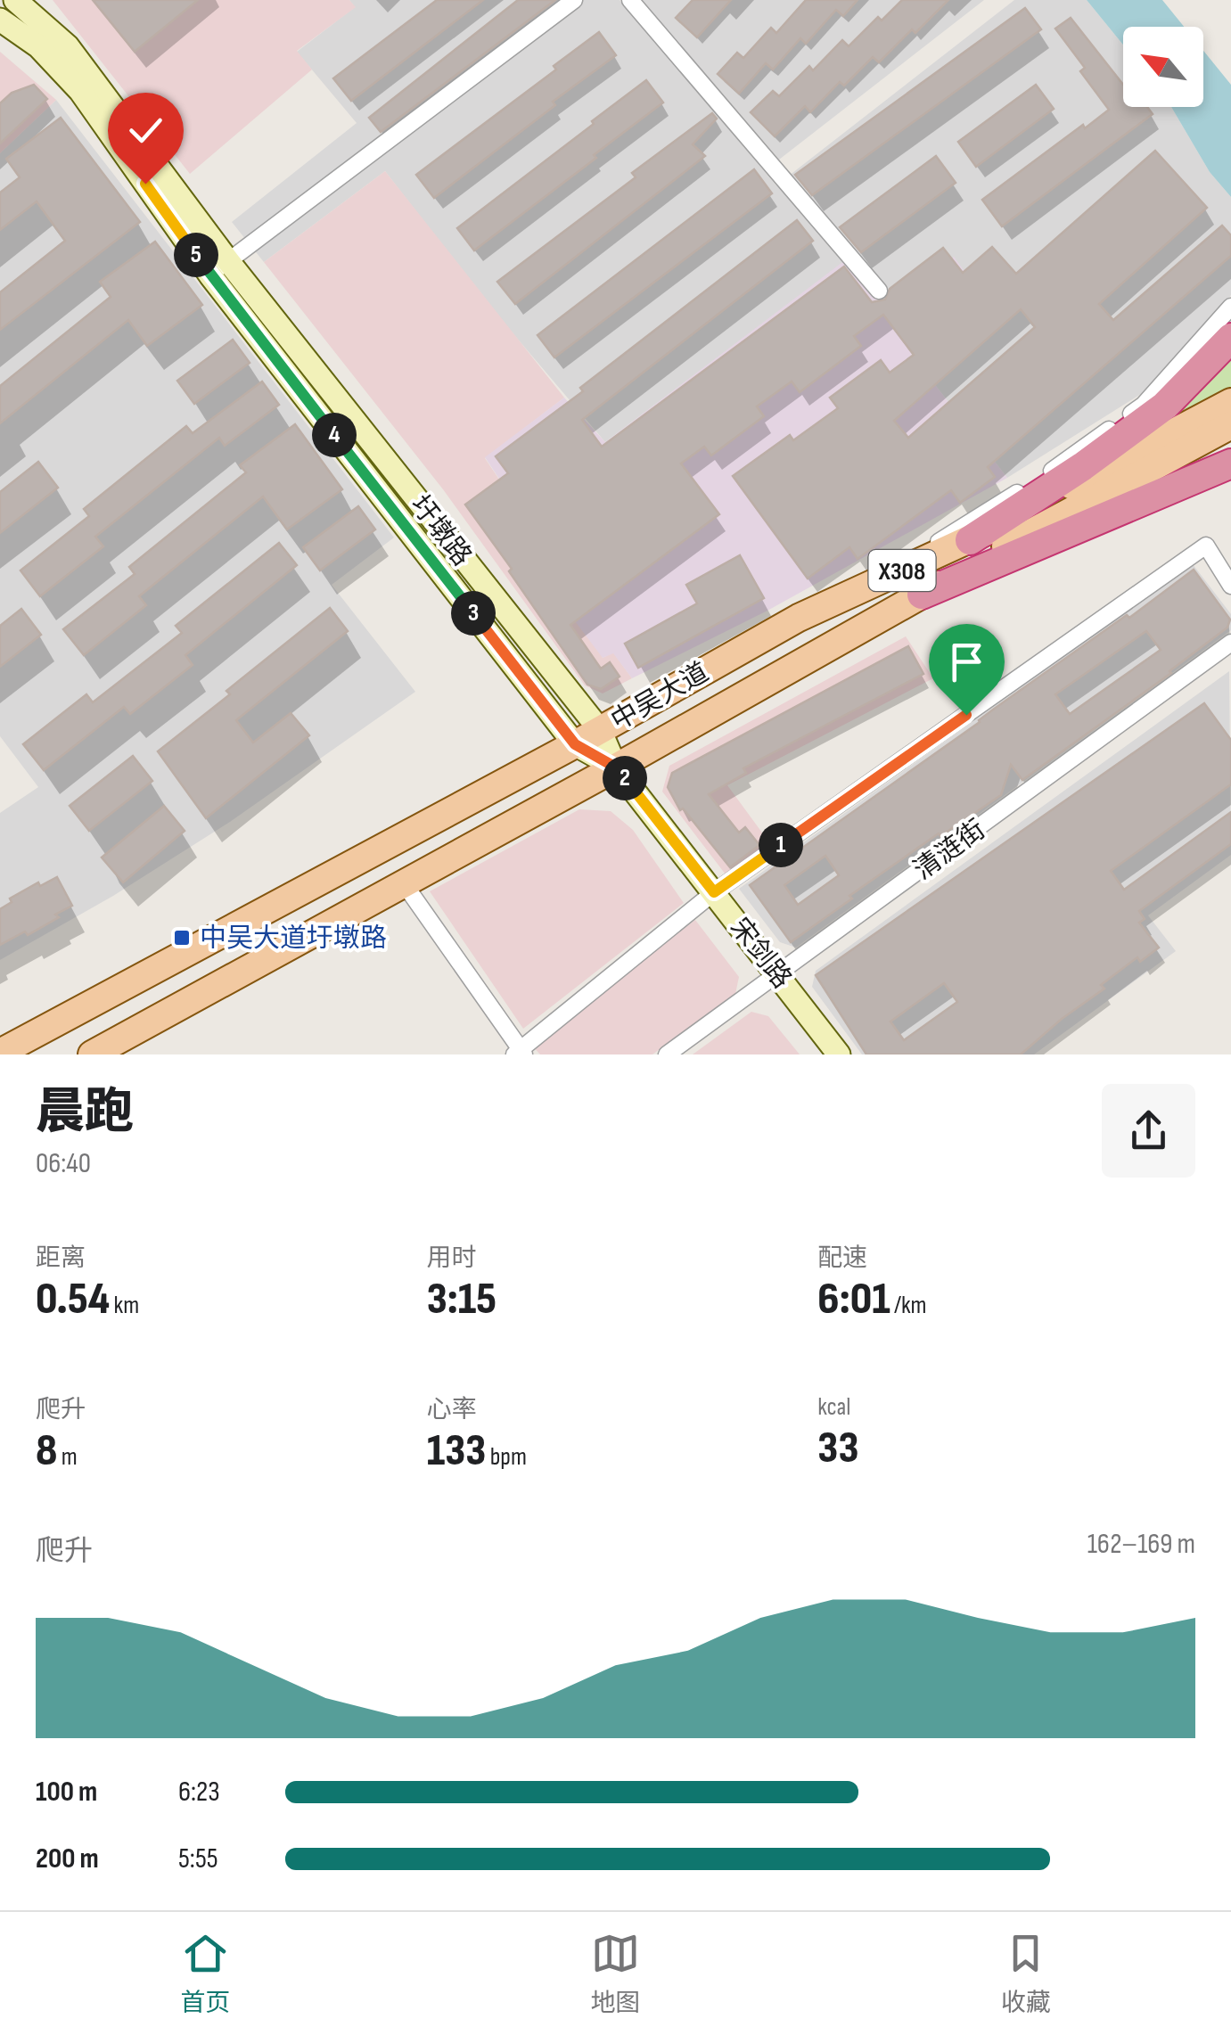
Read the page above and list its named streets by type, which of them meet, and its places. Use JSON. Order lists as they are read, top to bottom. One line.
{"streets":{"main road":["圩墩路","X308","中吴大道","宋剑路"],"street":["清涟街"]},"crossings":[["圩墩路","中吴大道"],["圩墩路","宋剑路"],["中吴大道","宋剑路"],["清涟街","宋剑路"]],"places":{"transit":["中吴大道圩墩路"]},"north":"top left","page":{"pins":["5","4","3","2","1"],"heading":["晨跑","06:40"],"stats":[["距离","0.54 km"],["用时","3:15"],["配速","6:01 /km"],["爬升","8 m"],["心率","133 bpm"],["kcal","33"]],"chart":["爬升","162–169 m"],"list":[{"name":"100 m","note":"6:23"},{"name":"200 m","note":"5:55"}],"tabs":["首页","地图","收藏"]}}
